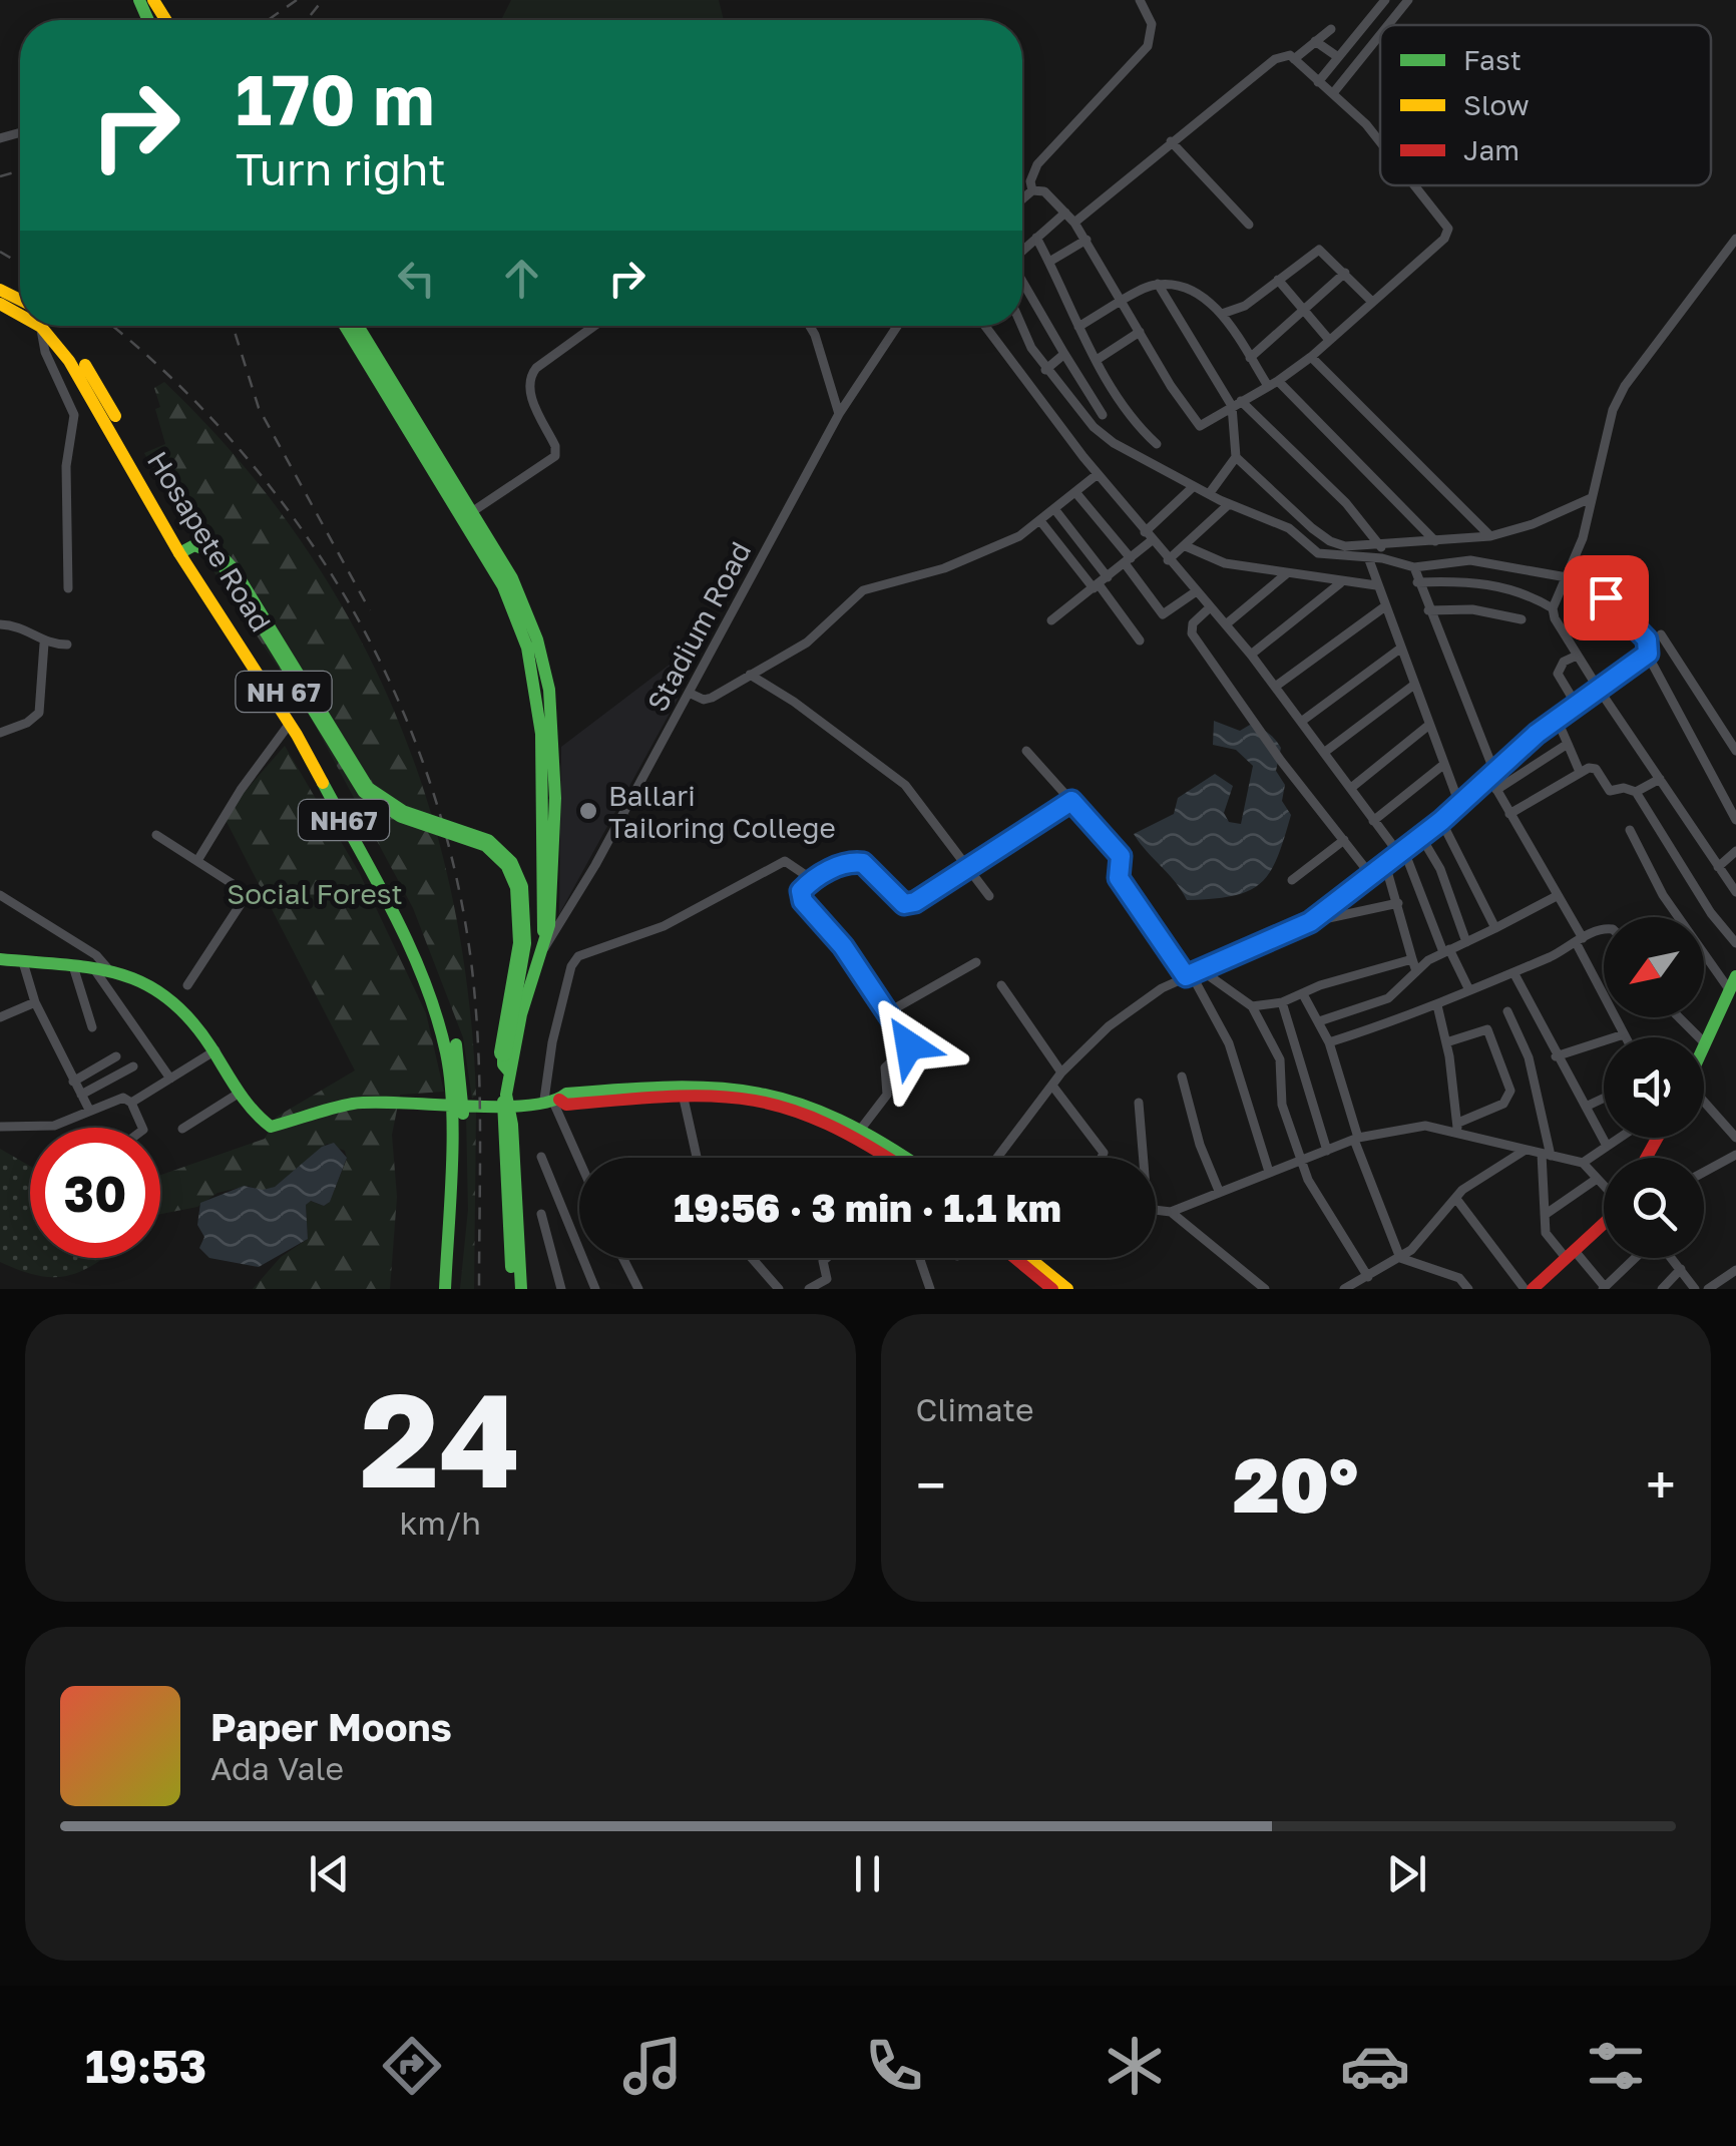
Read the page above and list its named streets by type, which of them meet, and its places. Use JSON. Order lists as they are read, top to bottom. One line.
{"streets":{"main road":["Hosapete Road","NH 67","NH67"],"street":["Stadium Road"]},"crossings":[["Hosapete Road","NH67"]],"parks":["Social Forest"],"places":["Ballari Tailoring College"],"legend":["Fast","Slow","Jam"],"north":"bottom left","page":{"turn":["170 m","Turn right"],"limit":"30","trip":"19:56 · 3 min · 1.1 km","tile":[["24","km/h"],"Climate"],"heat":["−","20°","+"],"song":["Paper Moons","Ada Vale"],"tabs":"19:53"}}
